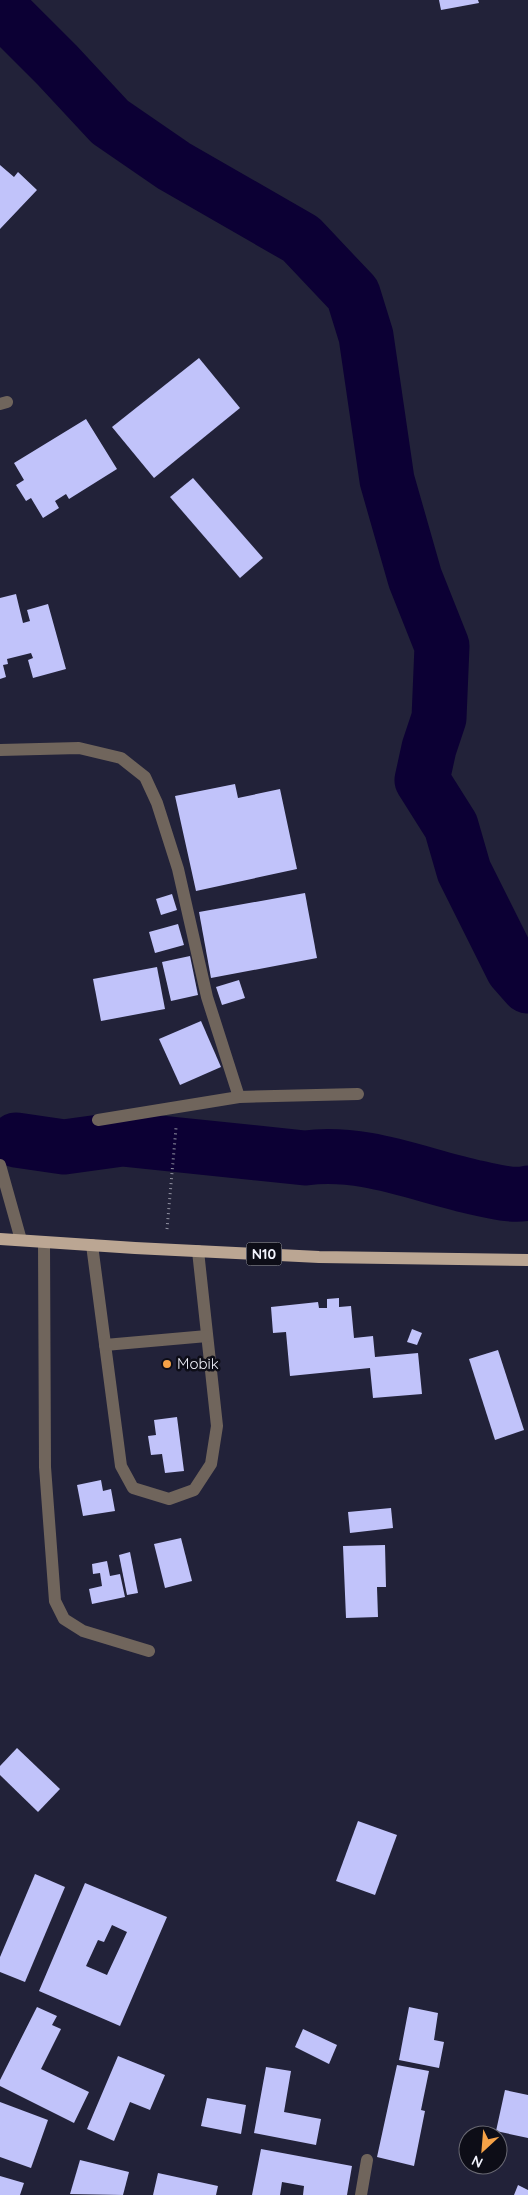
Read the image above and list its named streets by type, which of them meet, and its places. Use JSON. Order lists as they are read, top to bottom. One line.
{"streets":{"main road":["N10"]},"places":["Mobik"],"north":"bottom left"}
